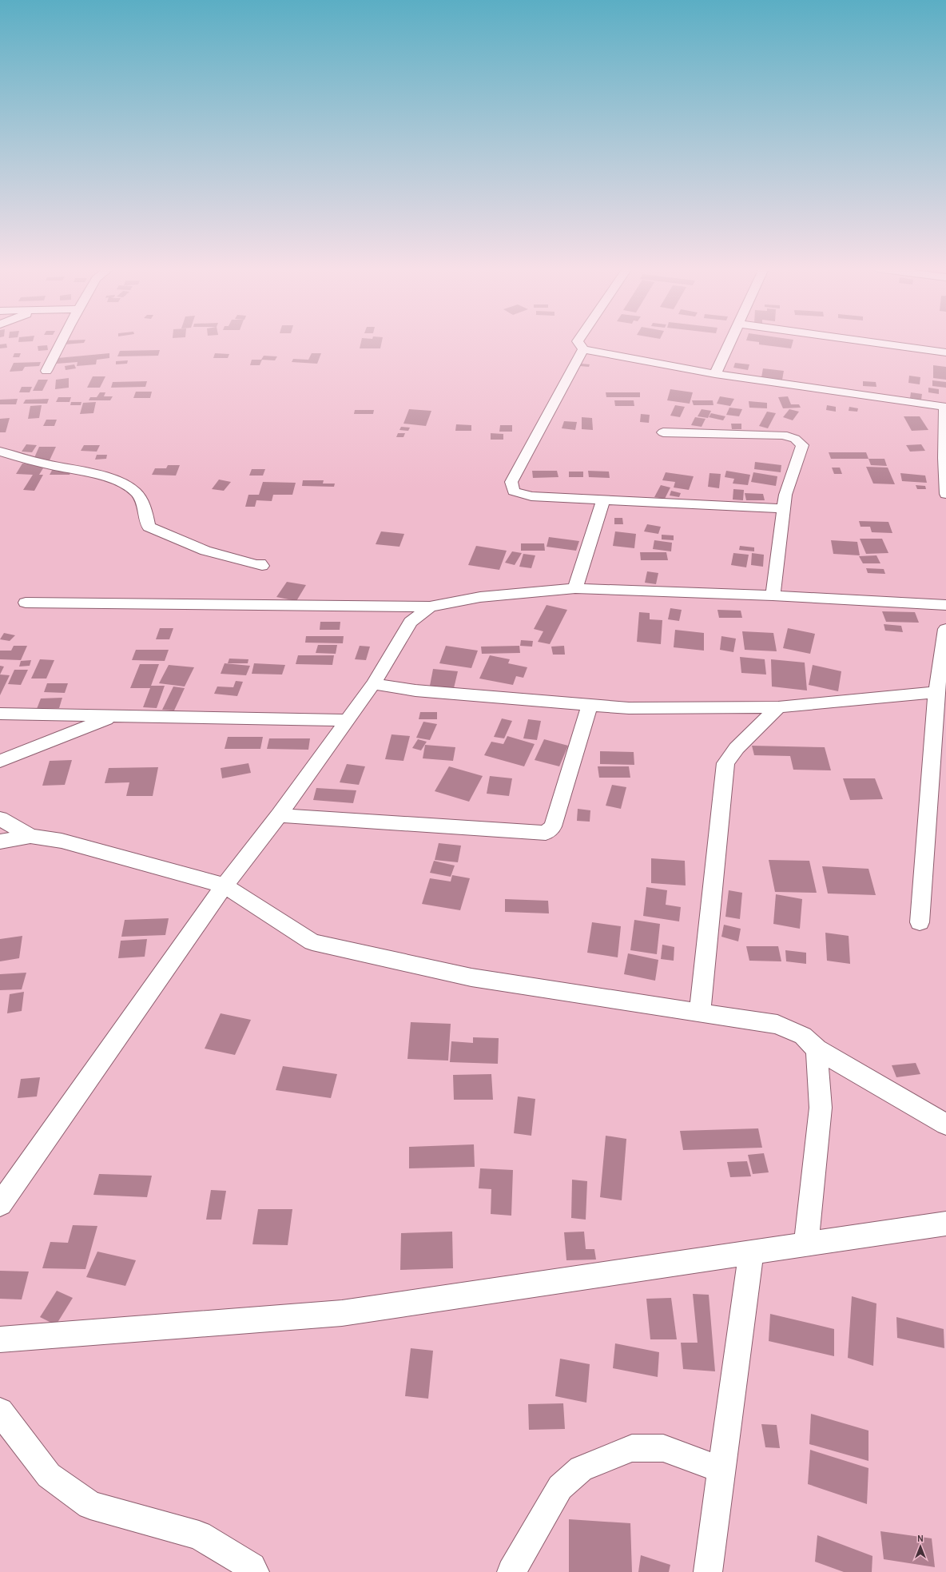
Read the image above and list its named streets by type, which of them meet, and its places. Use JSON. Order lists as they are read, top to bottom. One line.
{"north":"top"}
